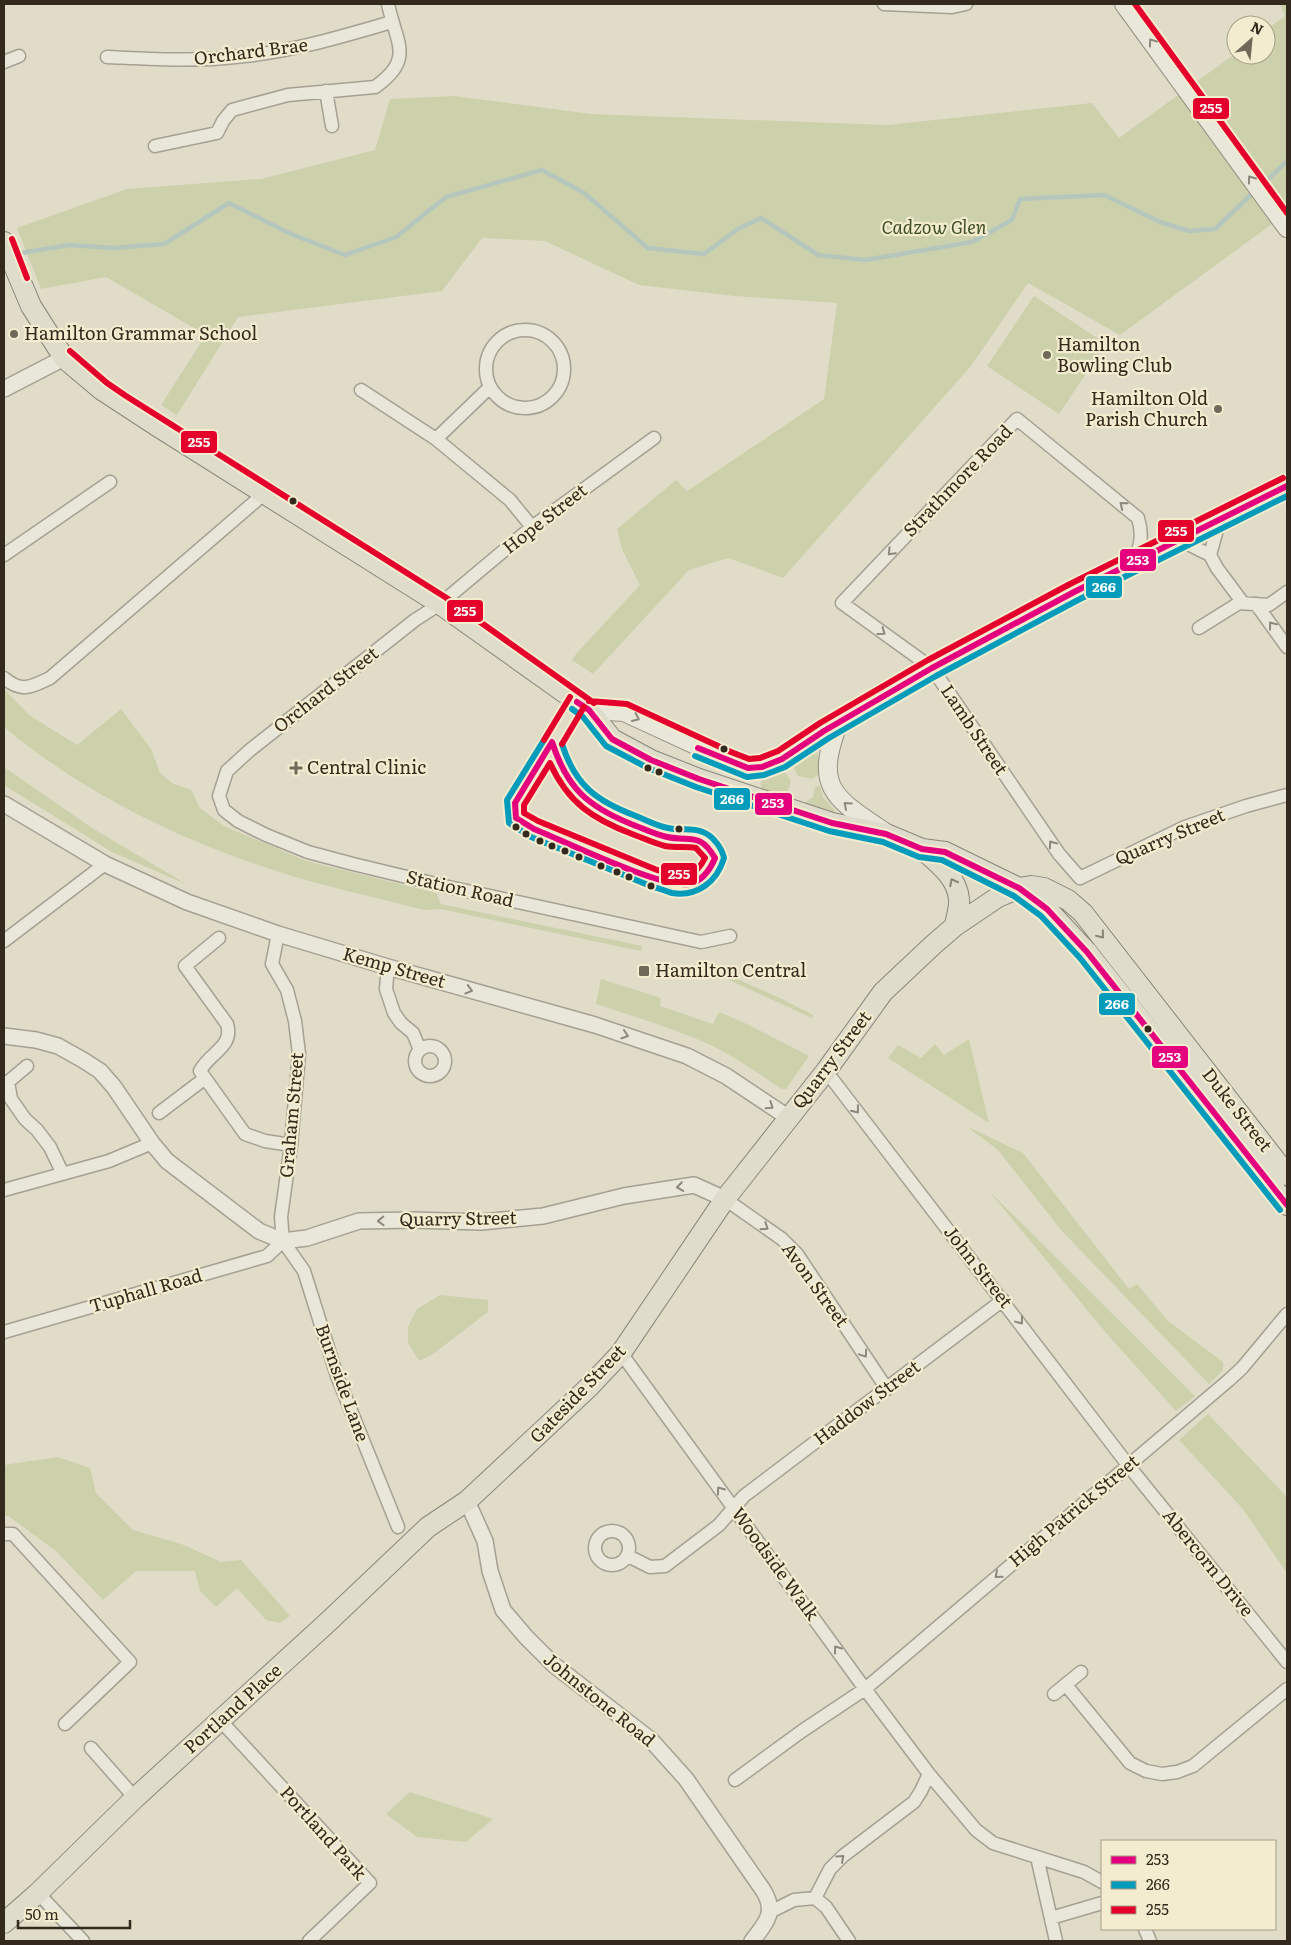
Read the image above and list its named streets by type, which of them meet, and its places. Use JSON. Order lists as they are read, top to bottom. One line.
{"streets":{"main road":["Quarry Street","Duke Street","Gateside Street","Portland Place"],"street":["Orchard Brae","Strathmore Road","Hope Street","Orchard Street","Lamb Street","Station Road","Kemp Street","Graham Street","John Street","Avon Street","Tuphall Road","Burnside Lane","Haddow Street","High Patrick Street","Abercorn Drive","Woodside Walk","Johnstone Road","Portland Park"]},"crossings":[["Strathmore Road","Lamb Street"],["Hope Street","Orchard Street"],["Orchard Street","Station Road"],["Lamb Street","Quarry Street"],["Quarry Street","Kemp Street"],["Quarry Street","Duke Street"],["Quarry Street","Graham Street"],["Quarry Street","John Street"],["Quarry Street","Avon Street"],["Quarry Street","Tuphall Road"],["Quarry Street","Burnside Lane"],["Quarry Street","Gateside Street"],["Kemp Street","Graham Street"],["Graham Street","Tuphall Road"],["Graham Street","Burnside Lane"],["John Street","Haddow Street"],["John Street","High Patrick Street"],["John Street","Abercorn Drive"],["Avon Street","Gateside Street"],["Avon Street","Haddow Street"],["Tuphall Road","Burnside Lane"],["Gateside Street","Woodside Walk"],["Gateside Street","Johnstone Road"],["Gateside Street","Portland Place"],["Haddow Street","Woodside Walk"],["High Patrick Street","Abercorn Drive"],["High Patrick Street","Woodside Walk"],["Johnstone Road","Portland Place"],["Portland Place","Portland Park"]],"one_way":["Lamb Street","Quarry Street","Kemp Street","John Street","Avon Street","High Patrick Street","Woodside Walk"],"parks":["Cadzow Glen"],"places":{"other":["Hamilton Grammar School","Hamilton Bowling Club","Hamilton Old Parish Church"],"health":["Central Clinic"],"transit":["Hamilton Central"]},"lines":["transit line 255","transit line 253","transit line 266"],"legend":["253","266","255"],"scale_bar":"50 m","north":"top right"}
